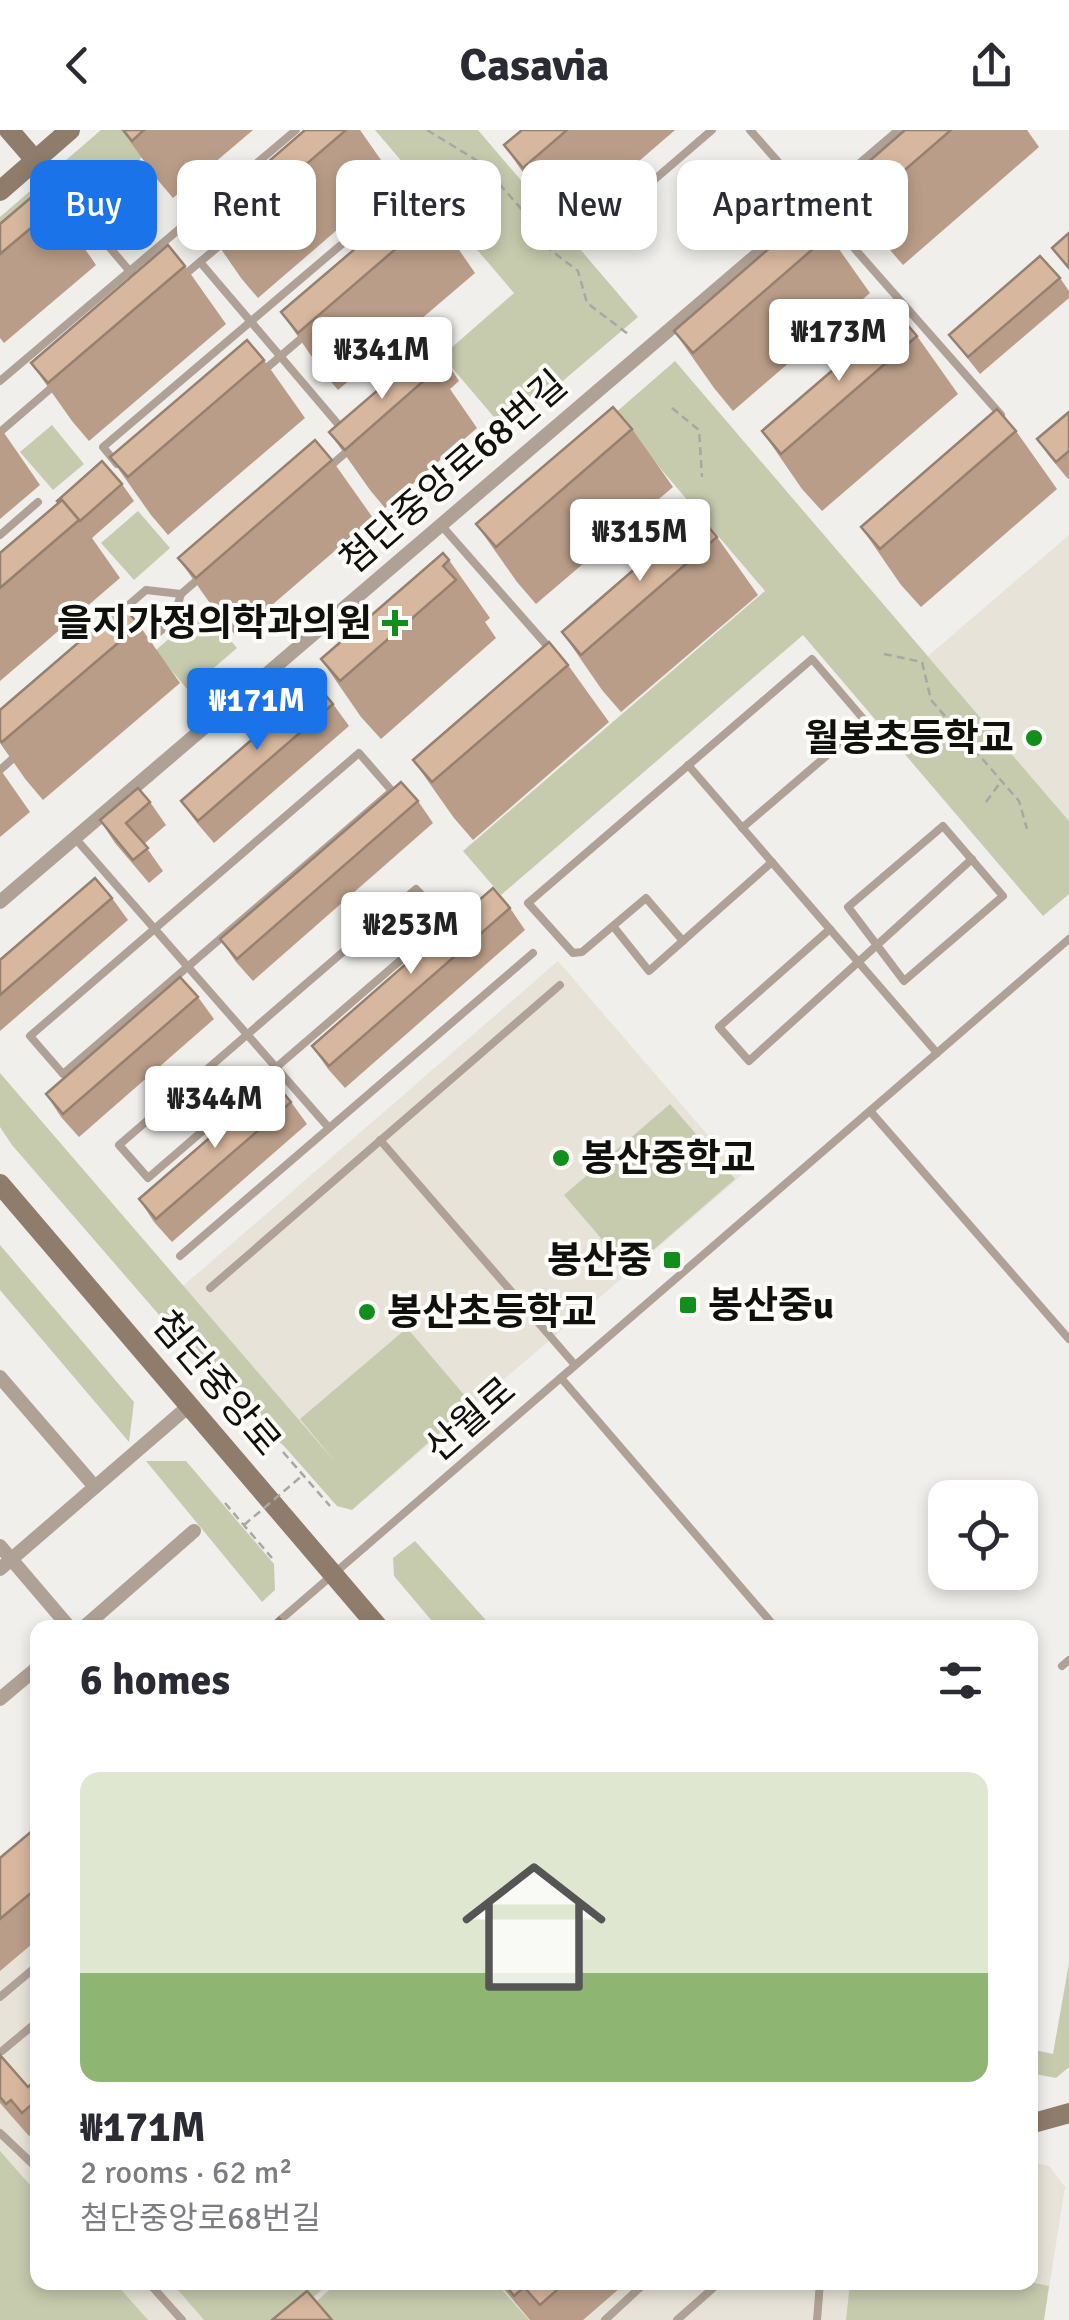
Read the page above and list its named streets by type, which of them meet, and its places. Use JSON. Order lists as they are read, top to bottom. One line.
{"streets":{"street":["첨단중앙로68번길","첨단중앙로"],"lane":["산월로"]},"crossings":[["첨단중앙로","산월로"]],"places":{"health":["을지가정의학과의원"],"other":["월봉초등학교","봉산중학교","봉산초등학교"],"transit":["봉산중","봉산중u"]},"page":{"header":"Casavia","chip":["Buy","Rent","Filters","New","Apartment"],"price":["₩173M","₩341M","₩315M","₩171M","₩253M","₩344M"],"heading":"6 homes","list":[{"name":"₩171M","note":"2 rooms · 62 m² · 첨단중앙로68번길"}]}}
